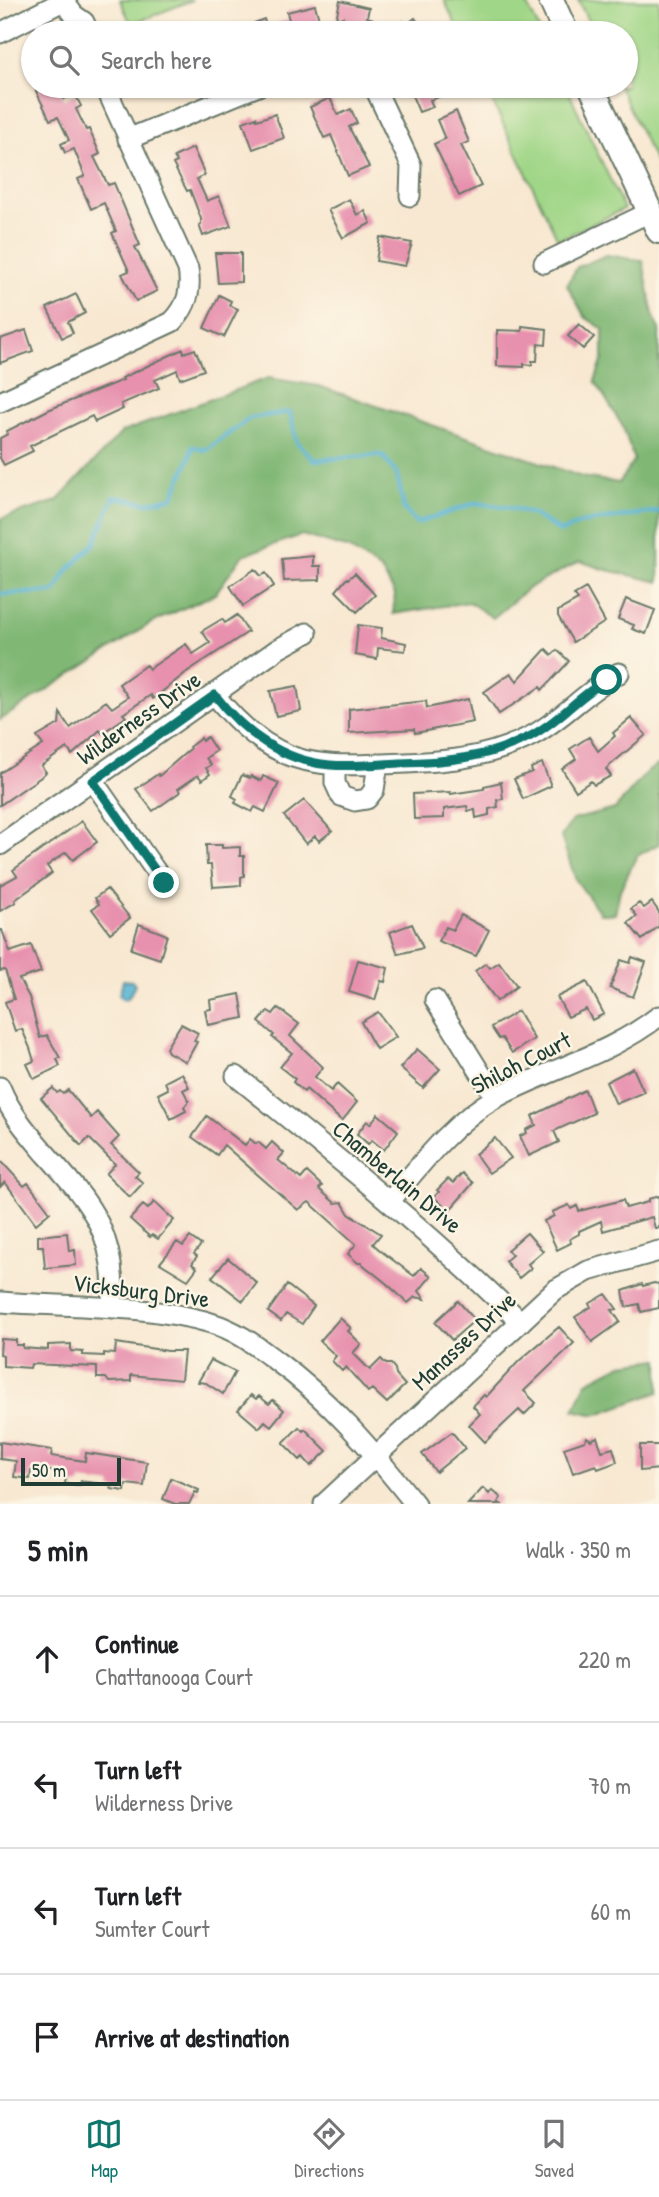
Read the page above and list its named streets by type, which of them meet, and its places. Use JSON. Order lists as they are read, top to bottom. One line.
{"streets":{"street":["Wilderness Drive","Shiloh Court","Chamberlain Drive","Vicksburg Drive","Manasses Drive"]},"crossings":[["Shiloh Court","Chamberlain Drive"],["Chamberlain Drive","Manasses Drive"],["Vicksburg Drive","Manasses Drive"]],"scale_bar":"50 m","page":{"search":"Search here","scale":"50 m","heading":["5 min","Walk · 350 m"],"list":[["Continue","Chattanooga Court","220 m"],["Turn left","Wilderness Drive","70 m"],["Turn left","Sumter Court","60 m"],"Arrive at destination"],"nav":["Map","Directions","Saved"]}}
